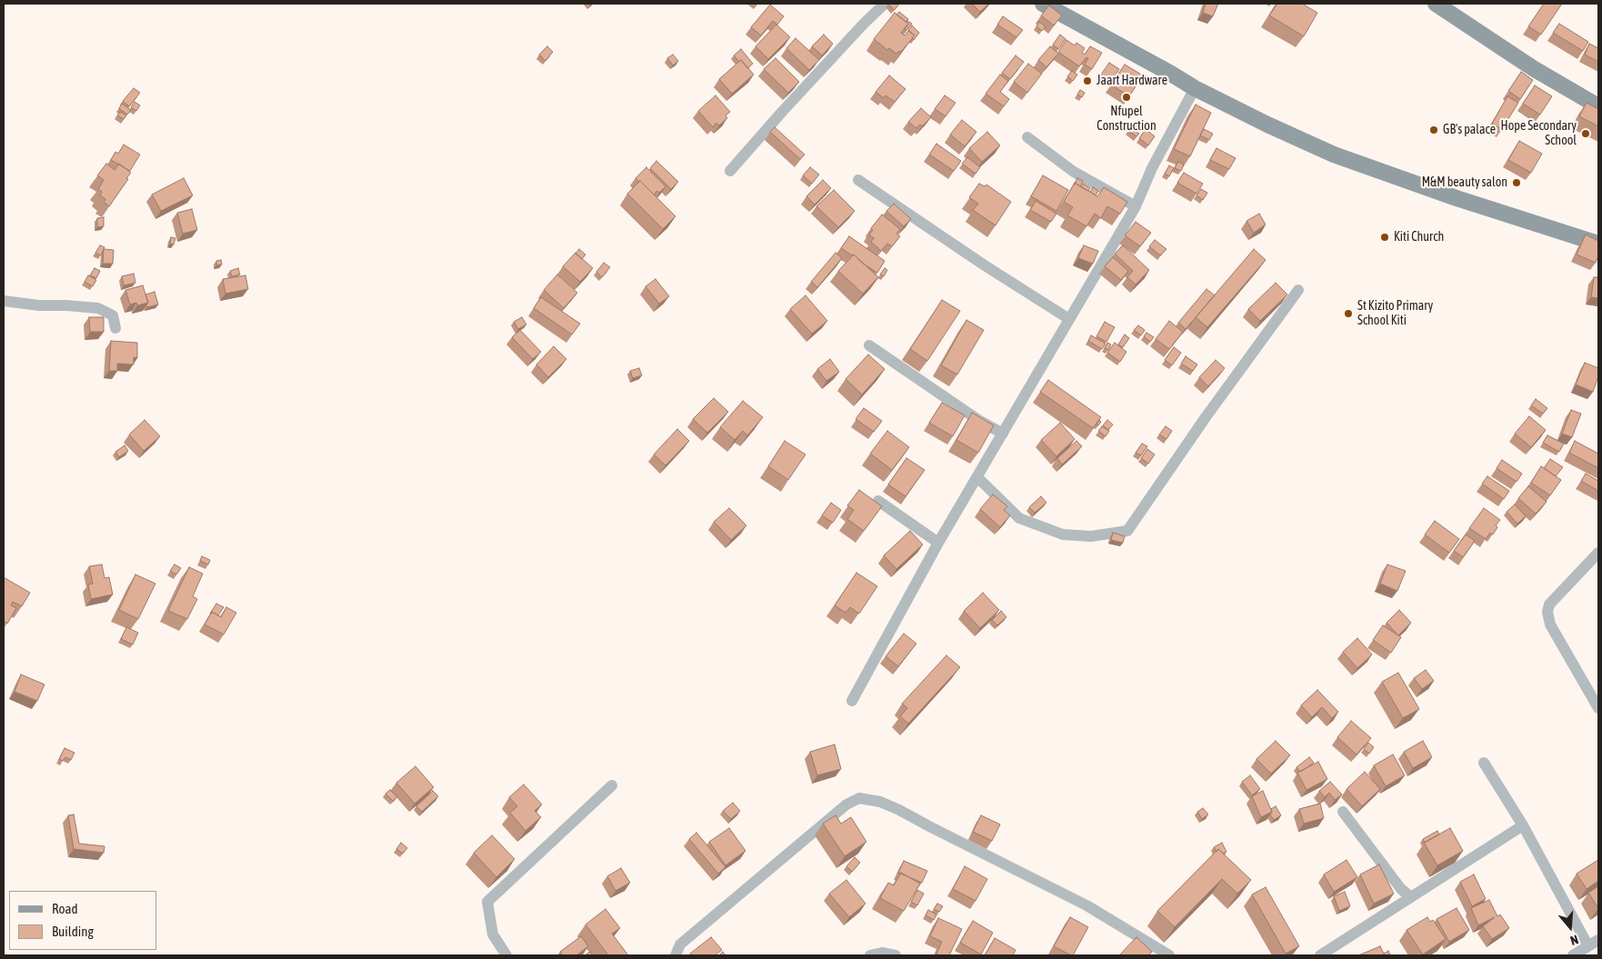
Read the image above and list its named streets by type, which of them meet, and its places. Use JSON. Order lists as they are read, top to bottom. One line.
{"places":["Jaart Hardware","Nfupel Construction","GB's palace","Hope Secondary School","M&M beauty salon","Kiti Church","St Kizito Primary School Kiti"],"legend":["Road","Building"],"north":"bottom"}
